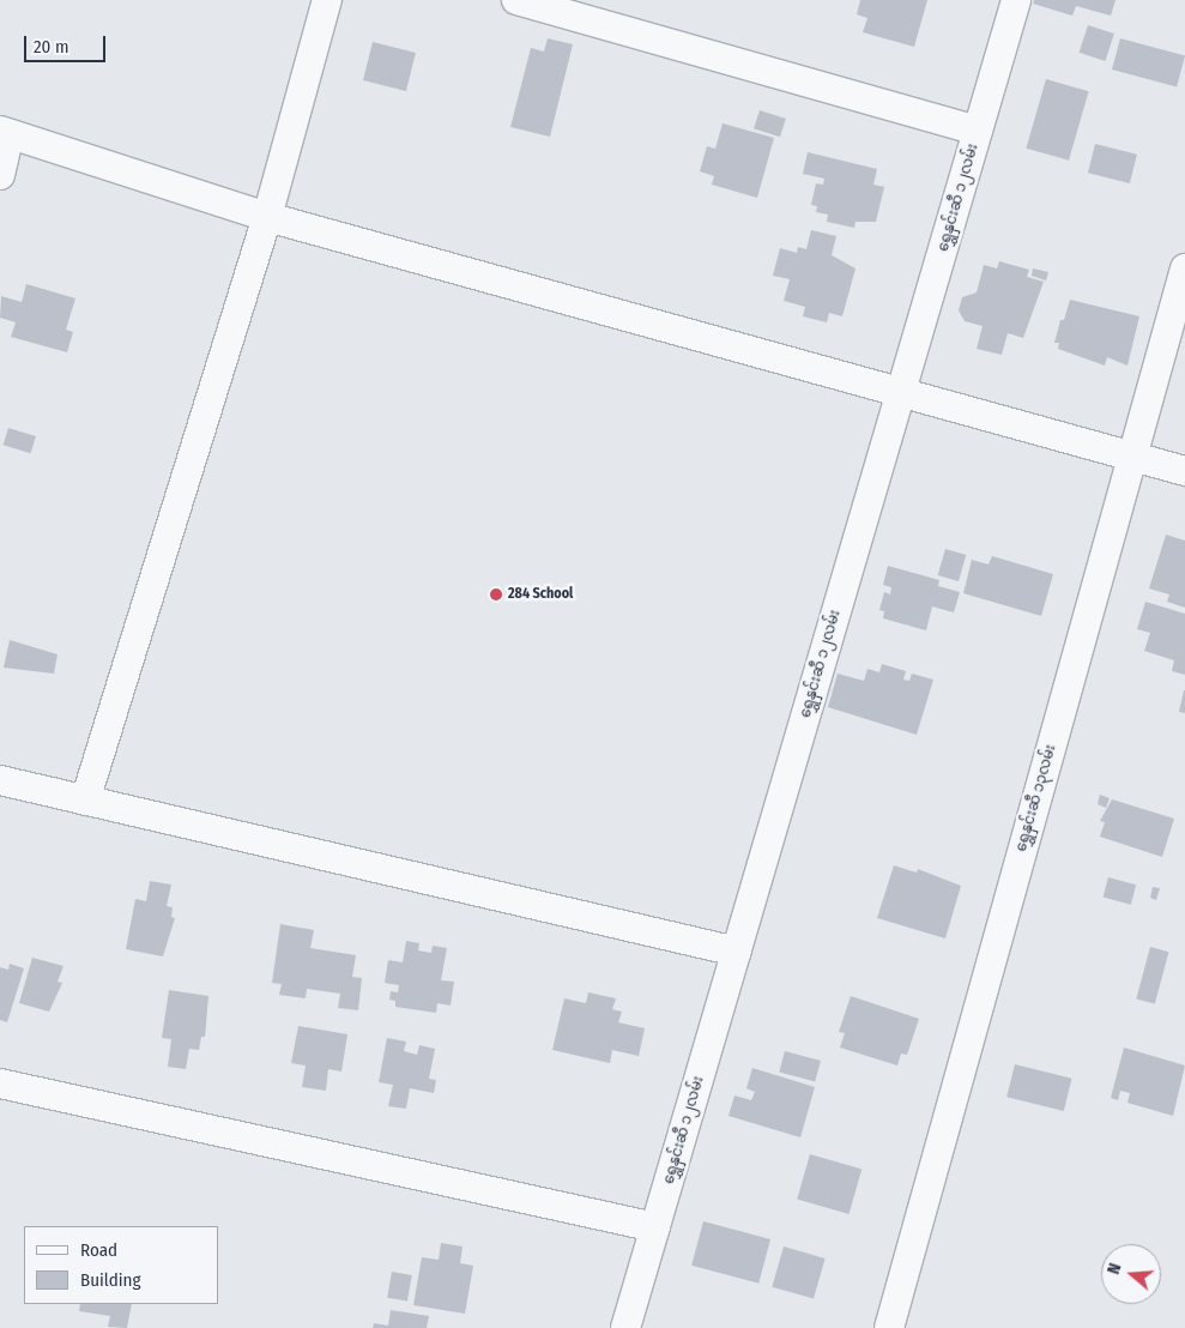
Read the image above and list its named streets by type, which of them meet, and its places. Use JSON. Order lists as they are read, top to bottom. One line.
{"streets":{"street":["ရွှေနှင်းဆီ ၁၂လမ်း","ရွှေနှင်းဆီ ၁၃လမ်း"]},"places":["284 School"],"legend":["Road","Building"],"scale_bar":"20 m","north":"left"}
